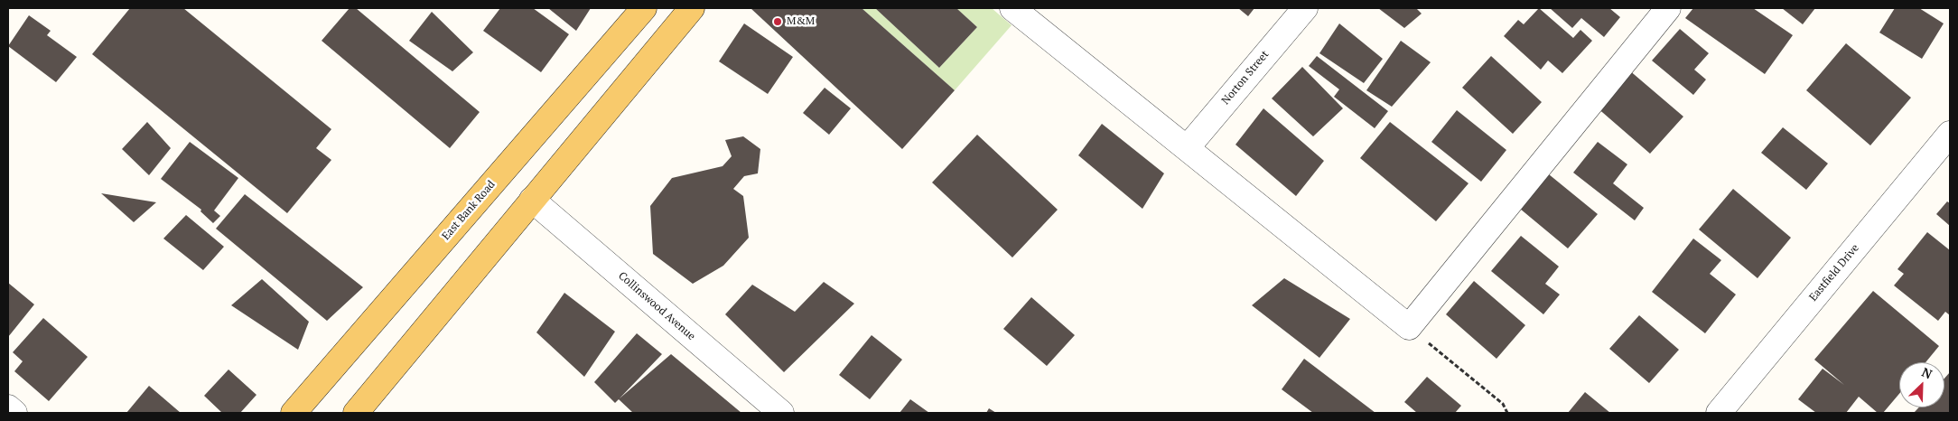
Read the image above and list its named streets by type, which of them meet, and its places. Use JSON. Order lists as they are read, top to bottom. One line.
{"streets":{"main road":["East Bank Road"],"street":["Norton Street","Eastfield Drive","Collinswood Avenue"]},"places":["M&M"],"north":"top right"}
